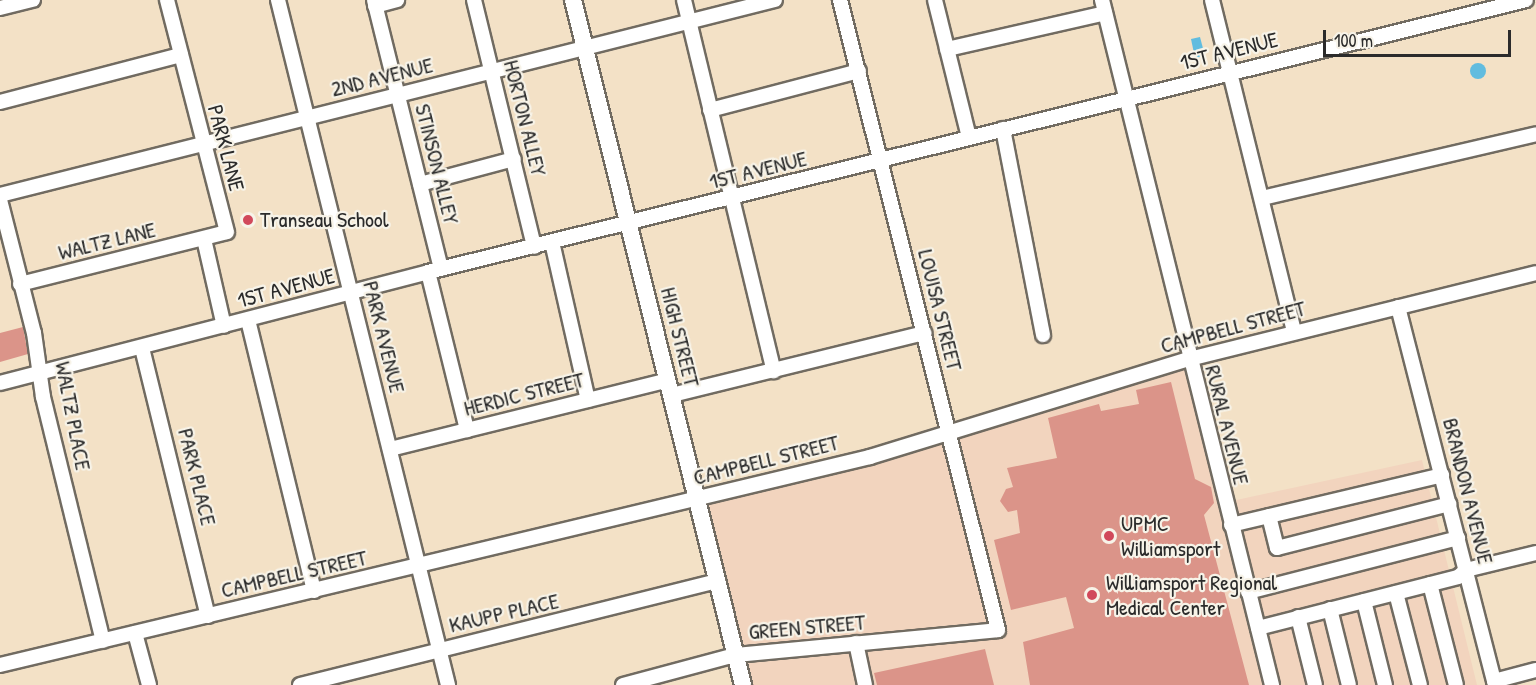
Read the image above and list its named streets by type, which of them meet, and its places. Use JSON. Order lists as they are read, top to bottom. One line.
{"streets":{"main road":["HIGH STREET"],"street":["1ST AVENUE","2ND AVENUE","HORTON ALLEY","PARK LANE","STINSON ALLEY","WALTZ LANE","LOUISA STREET","CAMPBELL STREET","PARK AVENUE","HERDIC STREET","WALTZ PLACE","RURAL AVENUE","PARK PLACE","BRANDON AVENUE","KAUPP PLACE","GREEN STREET"]},"crossings":[["1ST AVENUE","HORTON ALLEY"],["1ST AVENUE","STINSON ALLEY"],["1ST AVENUE","LOUISA STREET"],["1ST AVENUE","PARK AVENUE"],["1ST AVENUE","HIGH STREET"],["1ST AVENUE","WALTZ PLACE"],["1ST AVENUE","RURAL AVENUE"],["1ST AVENUE","PARK PLACE"],["2ND AVENUE","HORTON ALLEY"],["2ND AVENUE","PARK LANE"],["2ND AVENUE","STINSON ALLEY"],["2ND AVENUE","PARK AVENUE"],["2ND AVENUE","HIGH STREET"],["PARK LANE","WALTZ LANE"],["STINSON ALLEY","HERDIC STREET"],["WALTZ LANE","WALTZ PLACE"],["LOUISA STREET","CAMPBELL STREET"],["LOUISA STREET","HERDIC STREET"],["LOUISA STREET","GREEN STREET"],["CAMPBELL STREET","PARK AVENUE"],["CAMPBELL STREET","HIGH STREET"],["CAMPBELL STREET","WALTZ PLACE"],["CAMPBELL STREET","RURAL AVENUE"],["CAMPBELL STREET","PARK PLACE"],["CAMPBELL STREET","BRANDON AVENUE"],["PARK AVENUE","HERDIC STREET"],["PARK AVENUE","KAUPP PLACE"],["HIGH STREET","HERDIC STREET"],["HIGH STREET","KAUPP PLACE"],["HIGH STREET","GREEN STREET"]],"places":["Transeau School","UPMC Williamsport","Williamsport Regional Medical Center"],"scale_bar":"100 m"}
